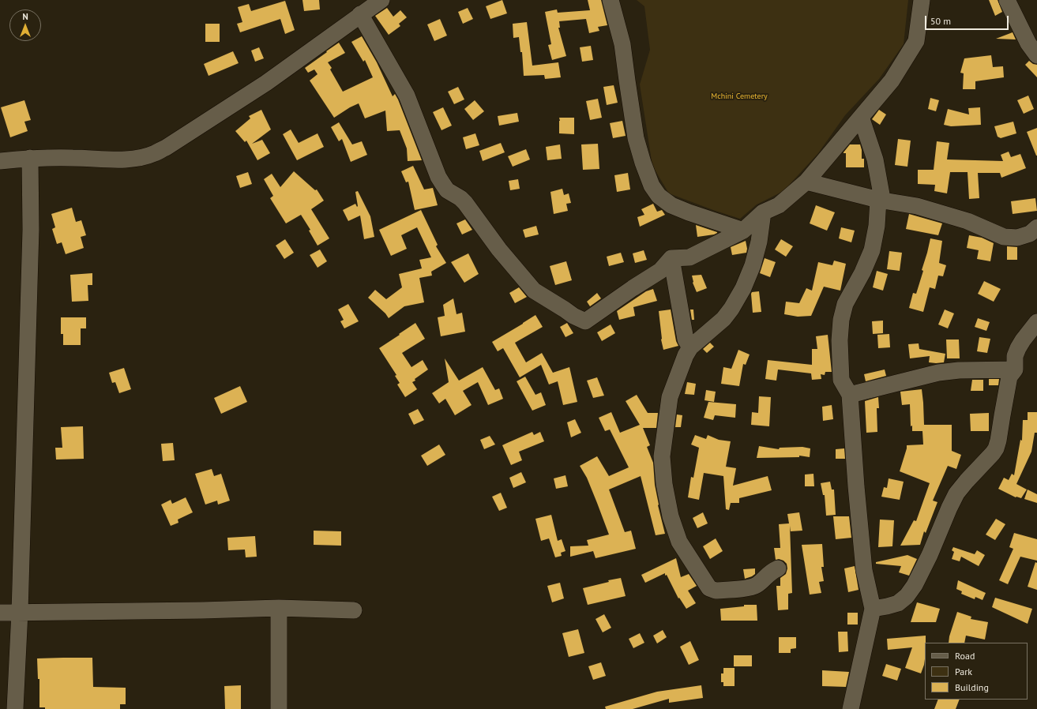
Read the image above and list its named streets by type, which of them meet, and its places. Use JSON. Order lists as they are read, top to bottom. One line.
{"parks":["Mchini Cemetery"],"legend":["Road","Park","Building"],"scale_bar":"50 m","north":"top"}
